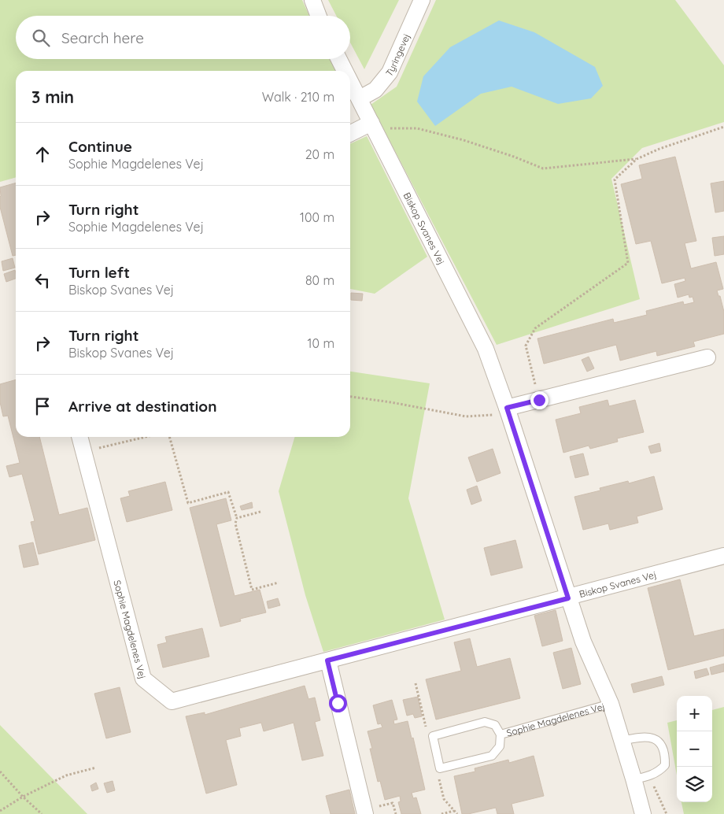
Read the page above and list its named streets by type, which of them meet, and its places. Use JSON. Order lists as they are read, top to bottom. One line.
{"streets":{"street":["Tyringevej","Biskop Svanes Vej","Sophie Magdelenes Vej"]},"crossings":[["Tyringevej","Biskop Svanes Vej"],["Biskop Svanes Vej","Sophie Magdelenes Vej"]],"page":{"search":"Search here","heading":["3 min","Walk · 210 m"],"list":[["Continue","Sophie Magdelenes Vej","20 m"],["Turn right","Sophie Magdelenes Vej","100 m"],["Turn left","Biskop Svanes Vej","80 m"],["Turn right","Biskop Svanes Vej","10 m"],"Arrive at destination"],"map_buttons":["+","−"]}}
